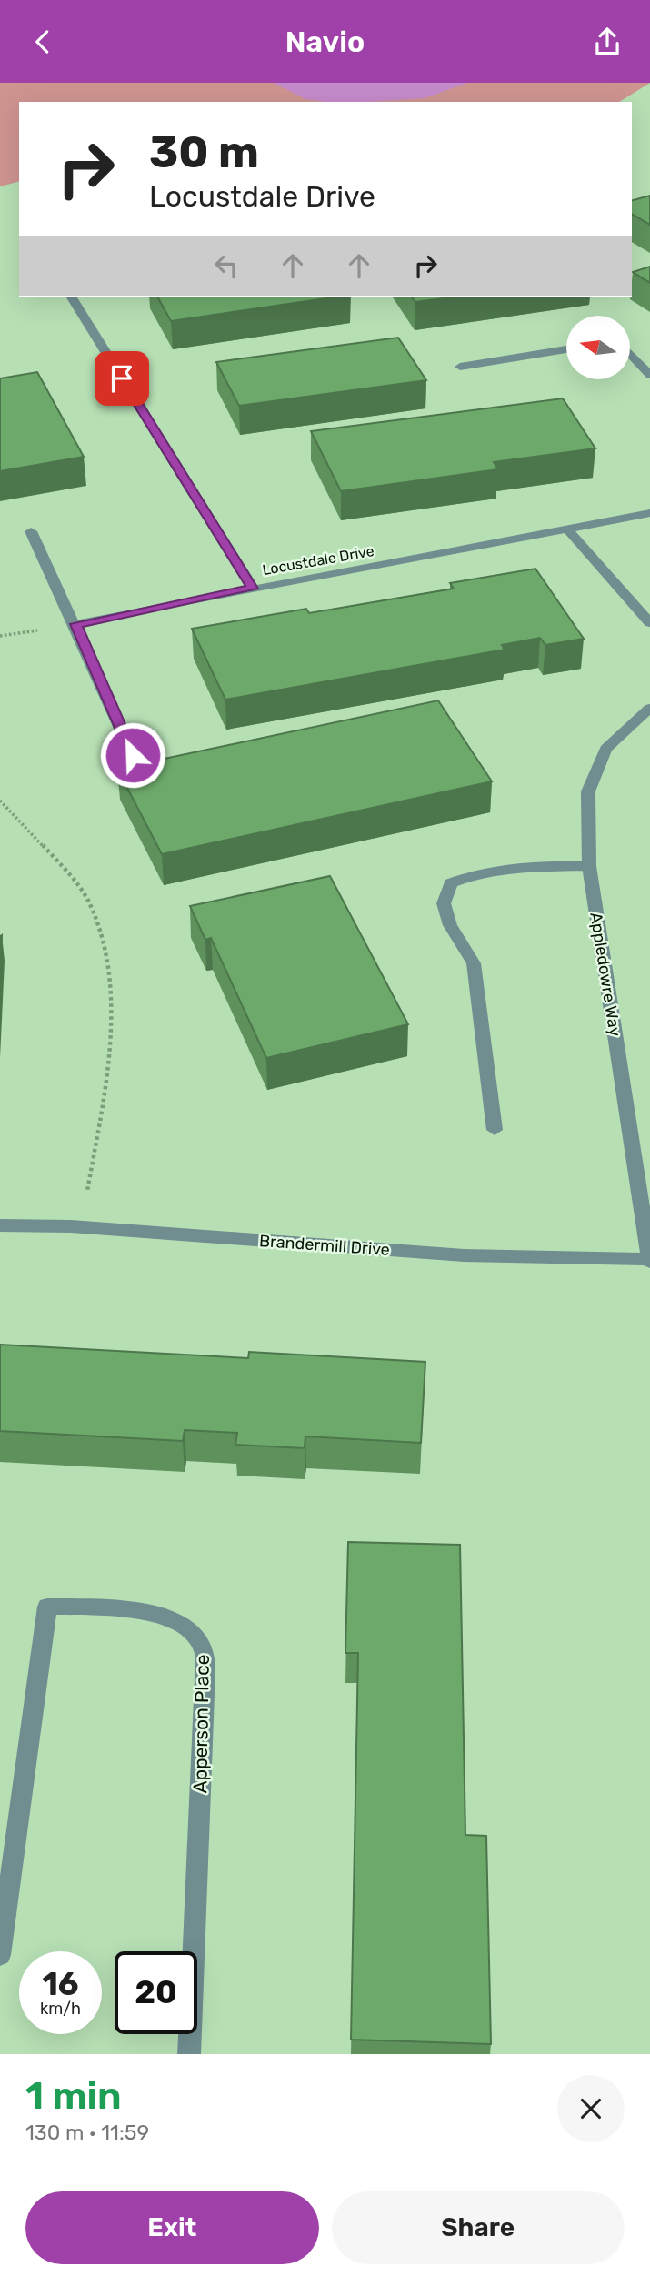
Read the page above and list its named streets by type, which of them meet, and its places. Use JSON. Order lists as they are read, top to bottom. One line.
{"streets":{"street":["Locustdale Drive","Appledowre Way","Brandermill Drive","Apperson Place"]},"crossings":[["Appledowre Way","Brandermill Drive"]],"north":"left","page":{"header":"Navio","turn":["30 m","Locustdale Drive"],"speed":"16 km/h","limit":"20","heading":["1 min","130 m · 11:59"],"buttons":["Exit","Share"]}}
